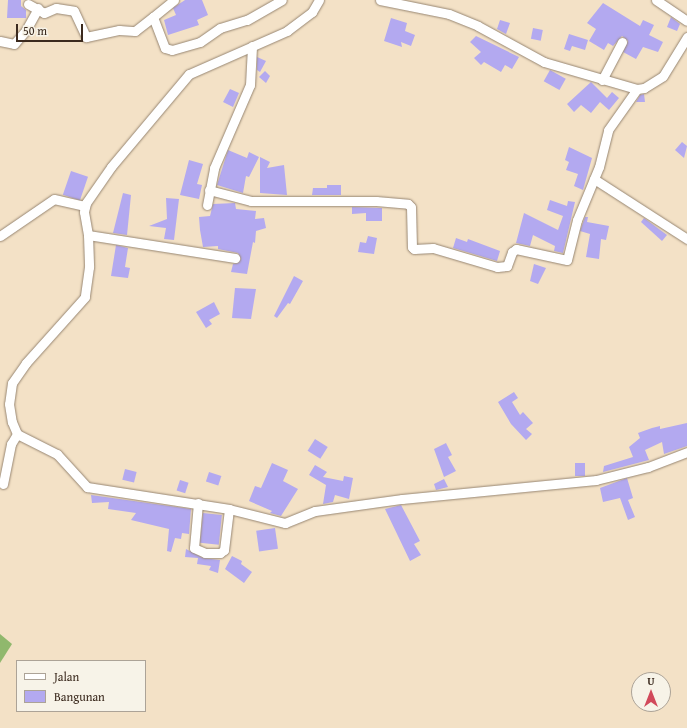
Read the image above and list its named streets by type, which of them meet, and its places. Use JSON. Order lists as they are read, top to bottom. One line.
{"legend":["Jalan","Bangunan"],"scale_bar":"50 m","north":"top"}
